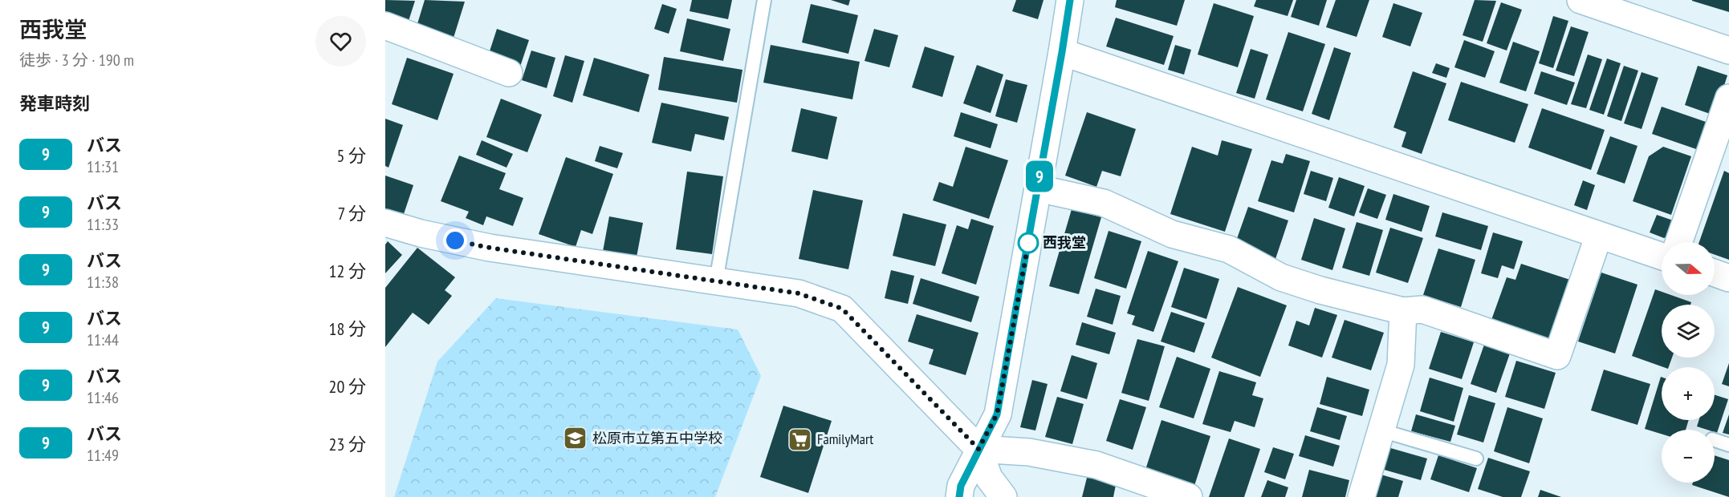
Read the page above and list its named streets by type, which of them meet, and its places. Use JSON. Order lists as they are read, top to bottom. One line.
{"places":{"other":["西我堂"],"school or university":["松原市立第五中学校"],"supermarket":["FamilyMart"]},"lines":["bus line 9"],"north":"right","page":{"heading":[["西我堂","徒歩 · 3 分 · 190 m"],"発車時刻"],"on_map":"9","list":[{"mark":"9","name":"バス","note":"11:31","value":"5 分"},{"mark":"9","name":"バス","note":"11:33","value":"7 分"},{"mark":"9","name":"バス","note":"11:38","value":"12 分"},{"mark":"9","name":"バス","note":"11:44","value":"18 分"},{"mark":"9","name":"バス","note":"11:46","value":"20 分"},{"mark":"9","name":"バス","note":"11:49","value":"23 分"}],"map_buttons":["+","−"]}}
